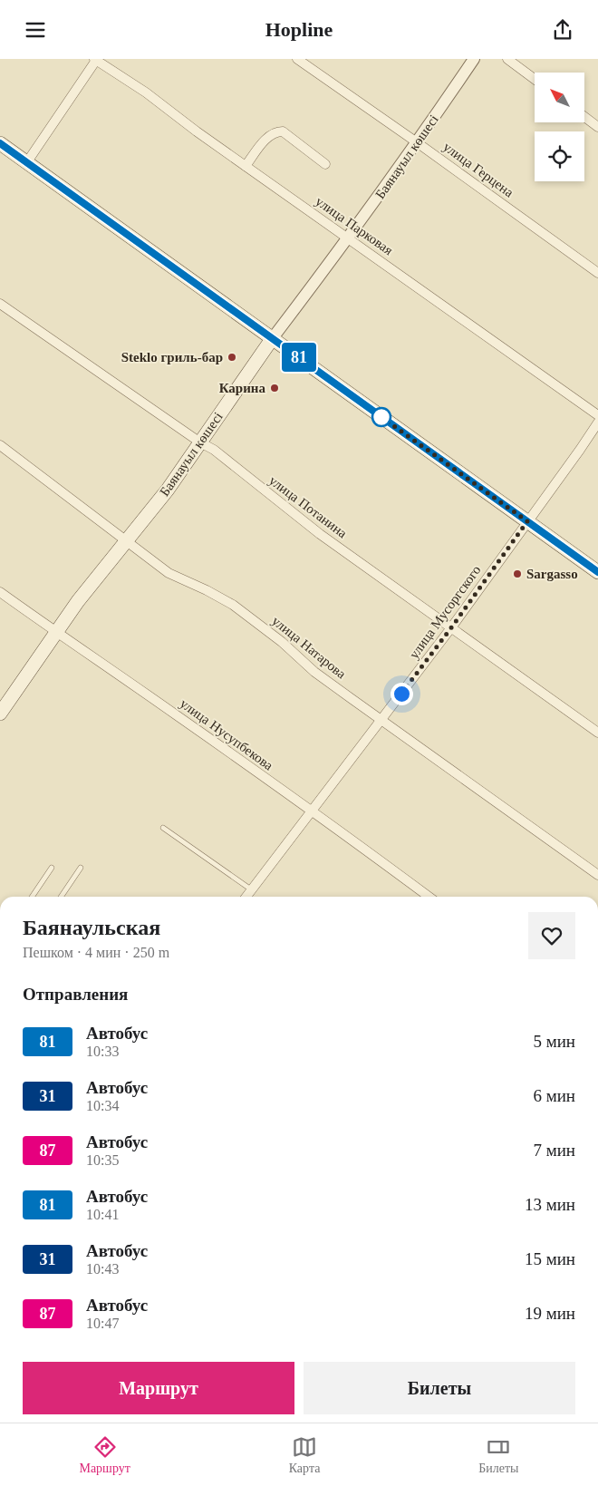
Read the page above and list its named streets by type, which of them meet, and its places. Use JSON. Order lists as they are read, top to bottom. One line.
{"streets":{"main road":["Баянауыл көшесі"],"street":["улица Герцена","улица Парковая","улица Потанина","улица Мусоргского","улица Натарова","улица Нусупбекова"]},"crossings":[["Баянауыл көшесі","улица Герцена"],["Баянауыл көшесі","улица Парковая"],["Баянауыл көшесі","улица Потанина"],["Баянауыл көшесі","улица Натарова"],["Баянауыл көшесі","улица Нусупбекова"],["улица Потанина","улица Мусоргского"],["улица Мусоргского","улица Натарова"],["улица Мусоргского","улица Нусупбекова"]],"places":["Steklo гриль-бар","Карина","Sargasso"],"lines":["bus line 81"],"north":"top left","page":{"header":"Hopline","on_map":"81","heading":[["Баянаульская","Пешком · 4 мин · 250 m"],"Отправления"],"list":[{"mark":"81","name":"Автобус","note":"10:33","value":"5 мин"},{"mark":"31","name":"Автобус","note":"10:34","value":"6 мин"},{"mark":"87","name":"Автобус","note":"10:35","value":"7 мин"},{"mark":"81","name":"Автобус","note":"10:41","value":"13 мин"},{"mark":"31","name":"Автобус","note":"10:43","value":"15 мин"},{"mark":"87","name":"Автобус","note":"10:47","value":"19 мин"}],"buttons":["Маршрут","Билеты"],"tabs":["Маршрут","Карта","Билеты"]}}
